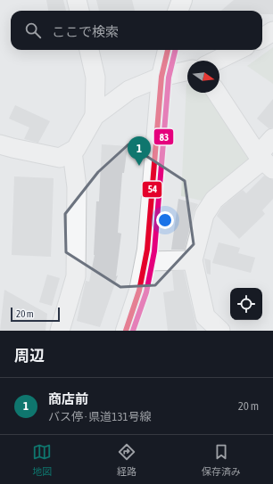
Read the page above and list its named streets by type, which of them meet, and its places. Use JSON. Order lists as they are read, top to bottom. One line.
{"lines":["transit line 54","transit line 83"],"scale_bar":"20 m","north":"right","page":{"search":"ここで検索","pins":"1","scale":"20 m","heading":"周辺","list":[{"mark":"1","name":"商店前","note":"バス停 · 県道131号線","value":"20 m"}],"nav":["地図","経路","保存済み"]}}
